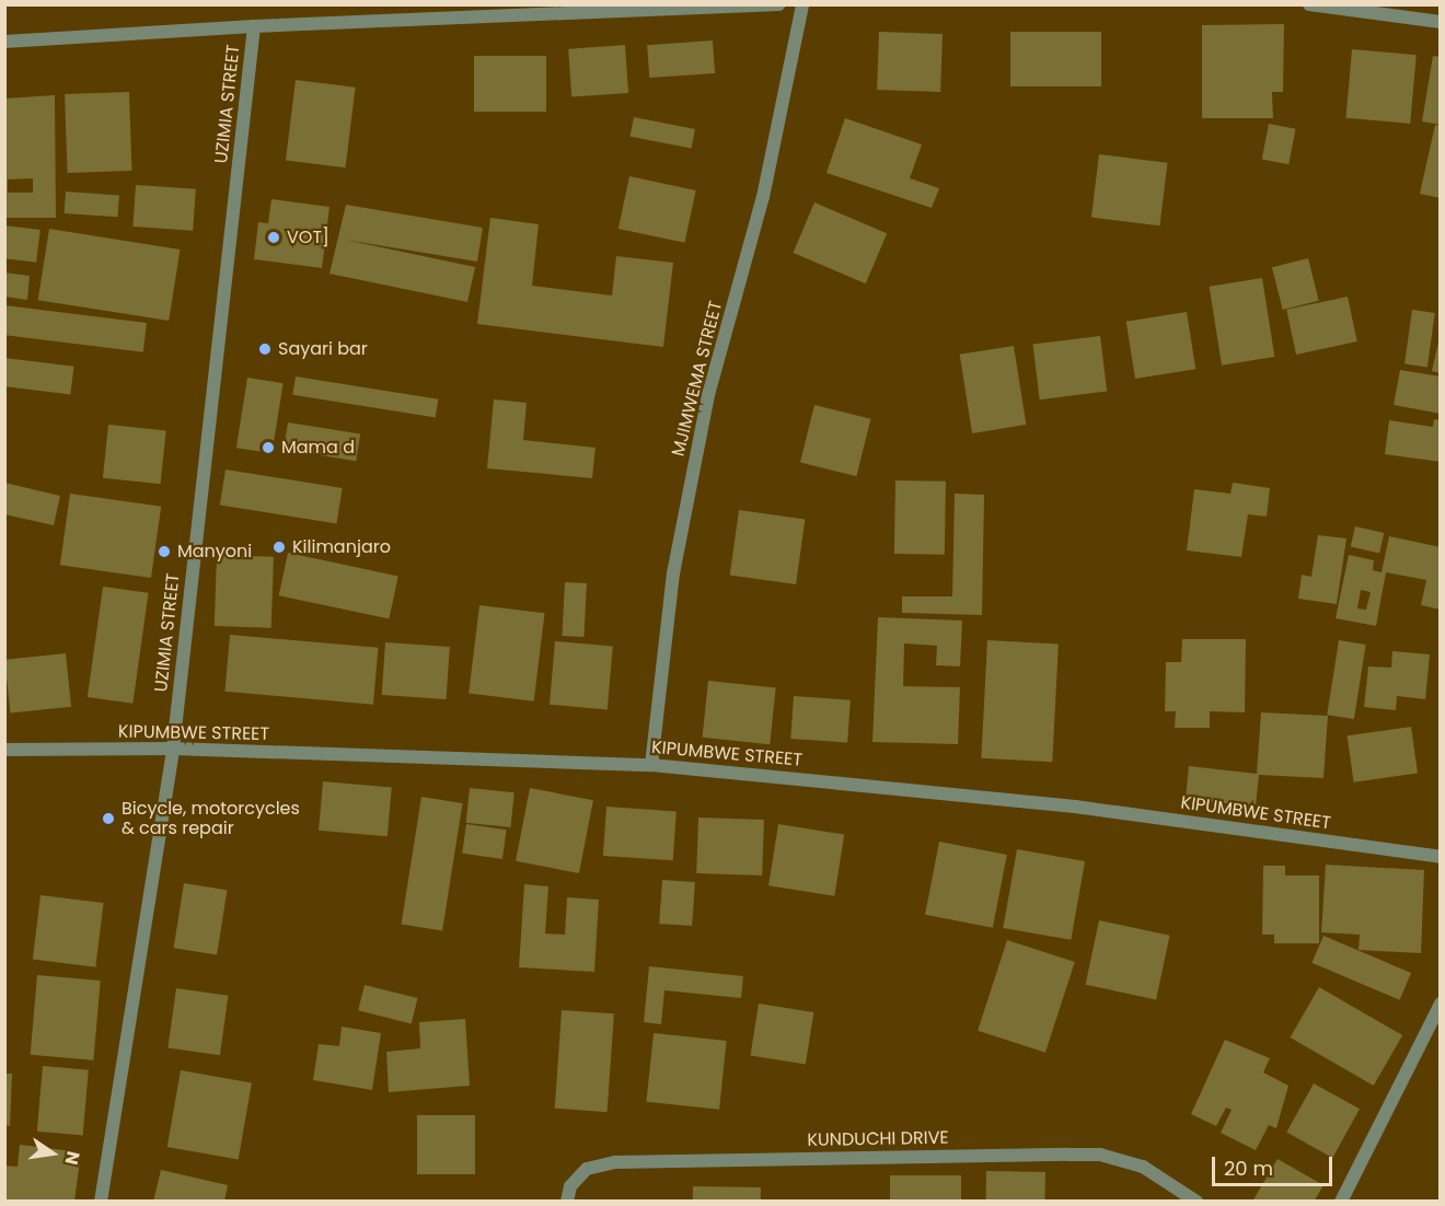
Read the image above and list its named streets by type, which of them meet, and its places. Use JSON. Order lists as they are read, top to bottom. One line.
{"streets":{"street":["UZIMIA STREET","MJIMWEMA STREET","KIPUMBWE STREET","KUNDUCHI DRIVE"]},"crossings":[["UZIMIA STREET","KIPUMBWE STREET"],["MJIMWEMA STREET","KIPUMBWE STREET"]],"places":["VOT]","Sayari bar","Mama d","Kilimanjaro","Manyoni","Bicycle, motorcycles & cars repair"],"scale_bar":"20 m","north":"right"}
